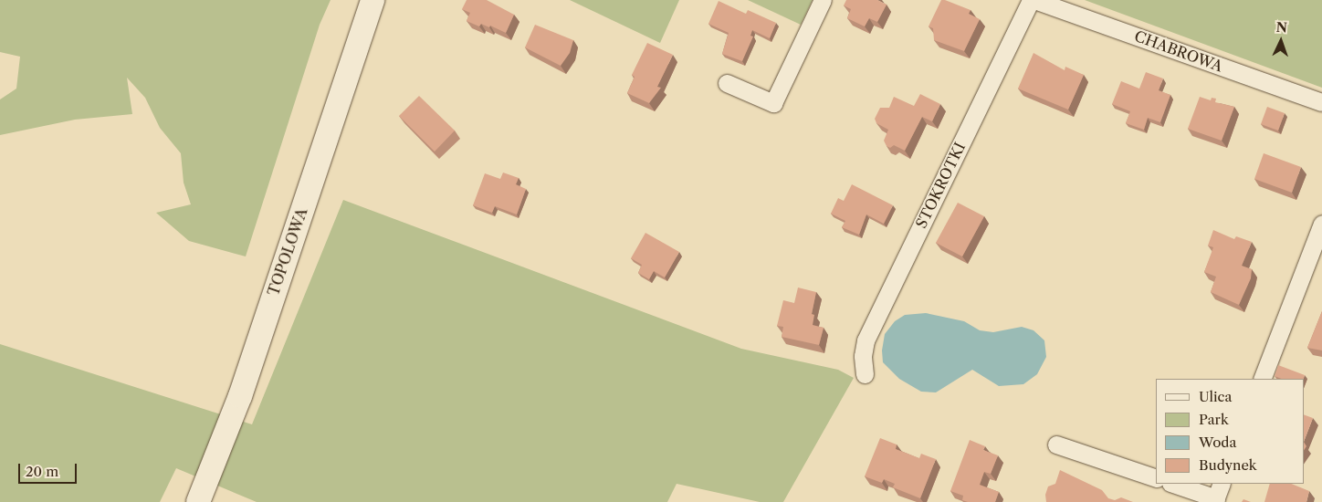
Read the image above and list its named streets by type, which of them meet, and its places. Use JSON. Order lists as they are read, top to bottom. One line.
{"streets":{"street":["CHABROWA","STOKROTKI","TOPOLOWA"]},"legend":["Ulica","Park","Woda","Budynek"],"scale_bar":"20 m","north":"top"}
